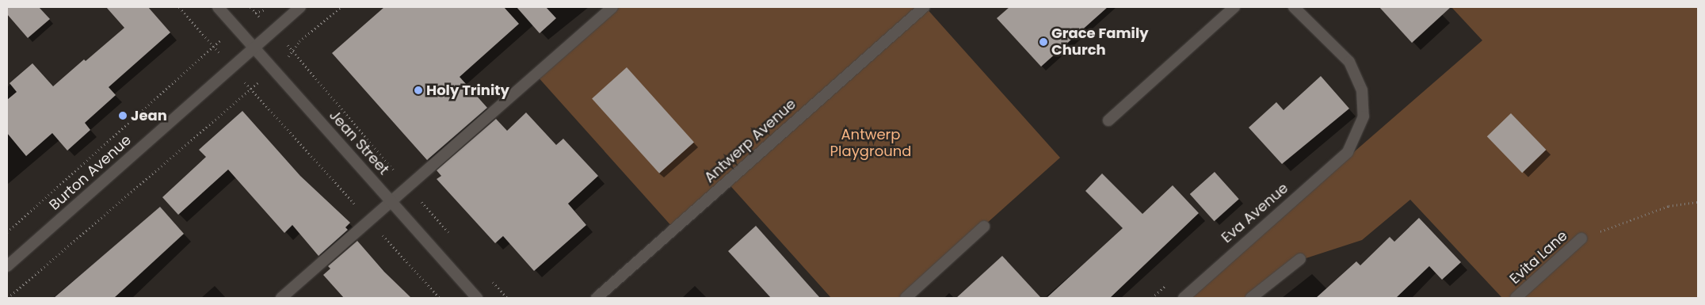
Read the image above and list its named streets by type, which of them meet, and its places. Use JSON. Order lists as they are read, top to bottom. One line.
{"streets":{"street":["Antwerp Avenue","Jean Street","Burton Avenue","Eva Avenue","Evita Lane"]},"crossings":[["Jean Street","Burton Avenue"]],"parks":["Antwerp Playground"],"places":["Grace Family Church","Holy Trinity","Jean"]}
